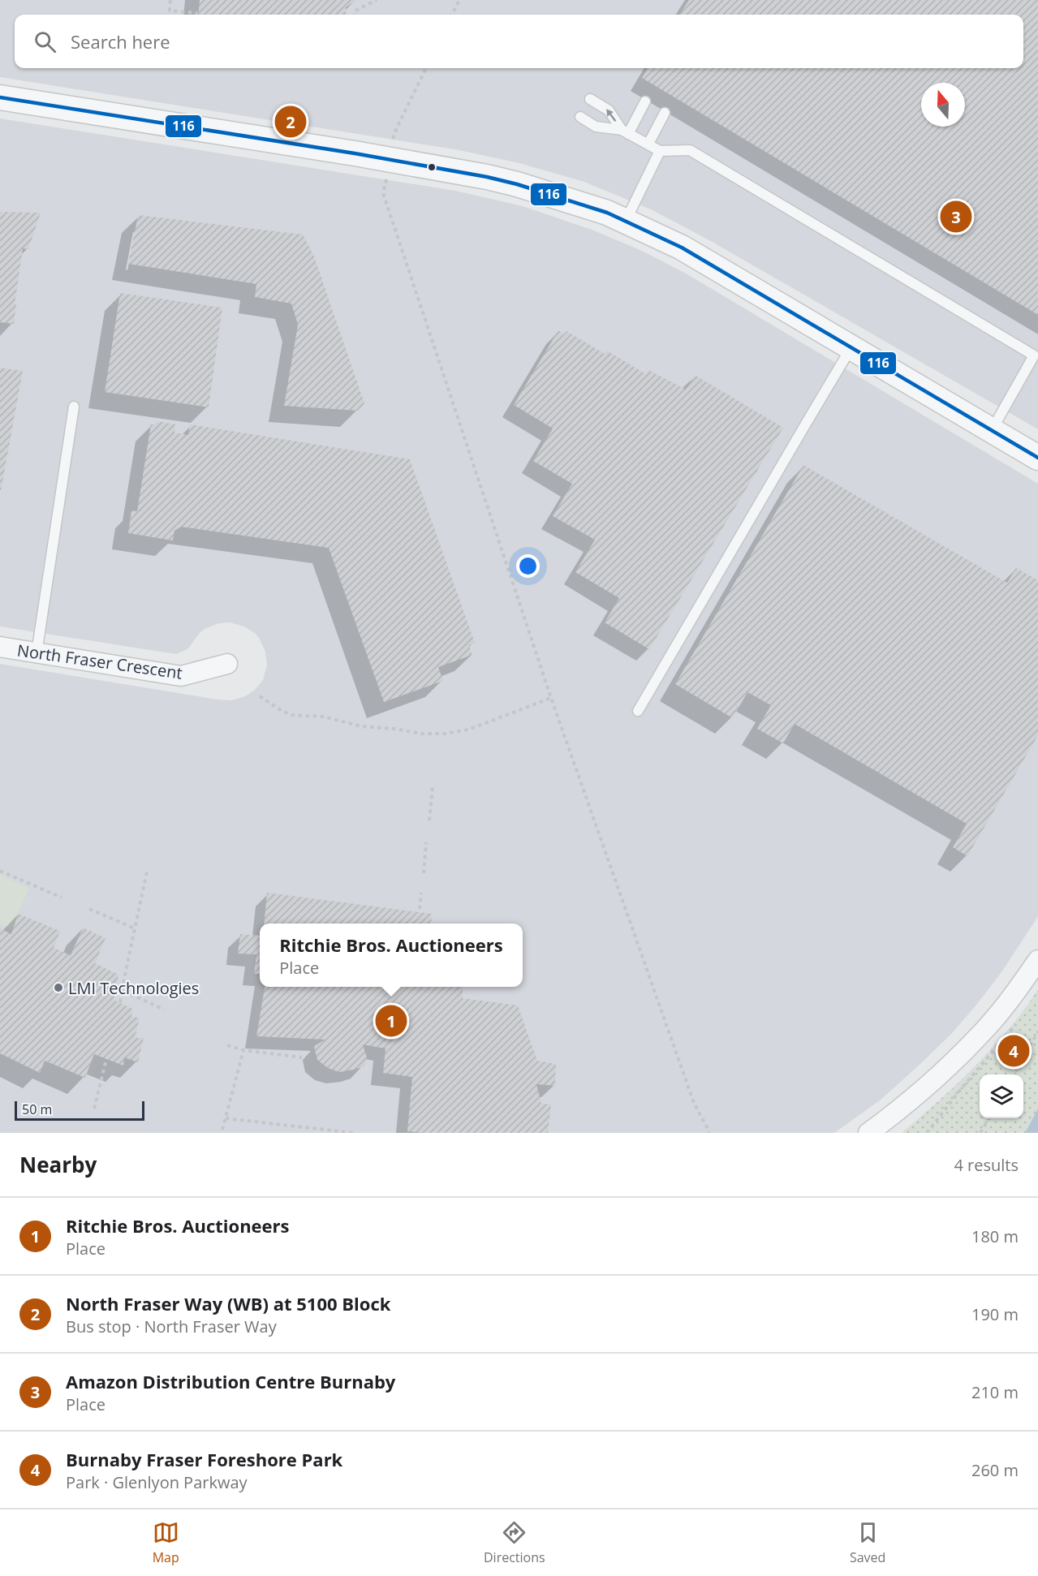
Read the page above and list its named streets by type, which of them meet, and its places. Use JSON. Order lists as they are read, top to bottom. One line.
{"streets":{"street":["North Fraser Crescent"]},"places":["LMI Technologies"],"lines":["transit line 116"],"scale_bar":"50 m","north":"top","page":{"search":"Search here","pins":["2","3","1","4"],"popup":["Ritchie Bros. Auctioneers","Place"],"scale":"50 m","heading":["Nearby","4 results"],"list":[{"mark":"1","name":"Ritchie Bros. Auctioneers","note":"Place","value":"180 m"},{"mark":"2","name":"North Fraser Way (WB) at 5100 Block","note":"Bus stop · North Fraser Way","value":"190 m"},{"mark":"3","name":"Amazon Distribution Centre Burnaby","note":"Place","value":"210 m"},{"mark":"4","name":"Burnaby Fraser Foreshore Park","note":"Park · Glenlyon Parkway","value":"260 m"}],"nav":["Map","Directions","Saved"]}}
